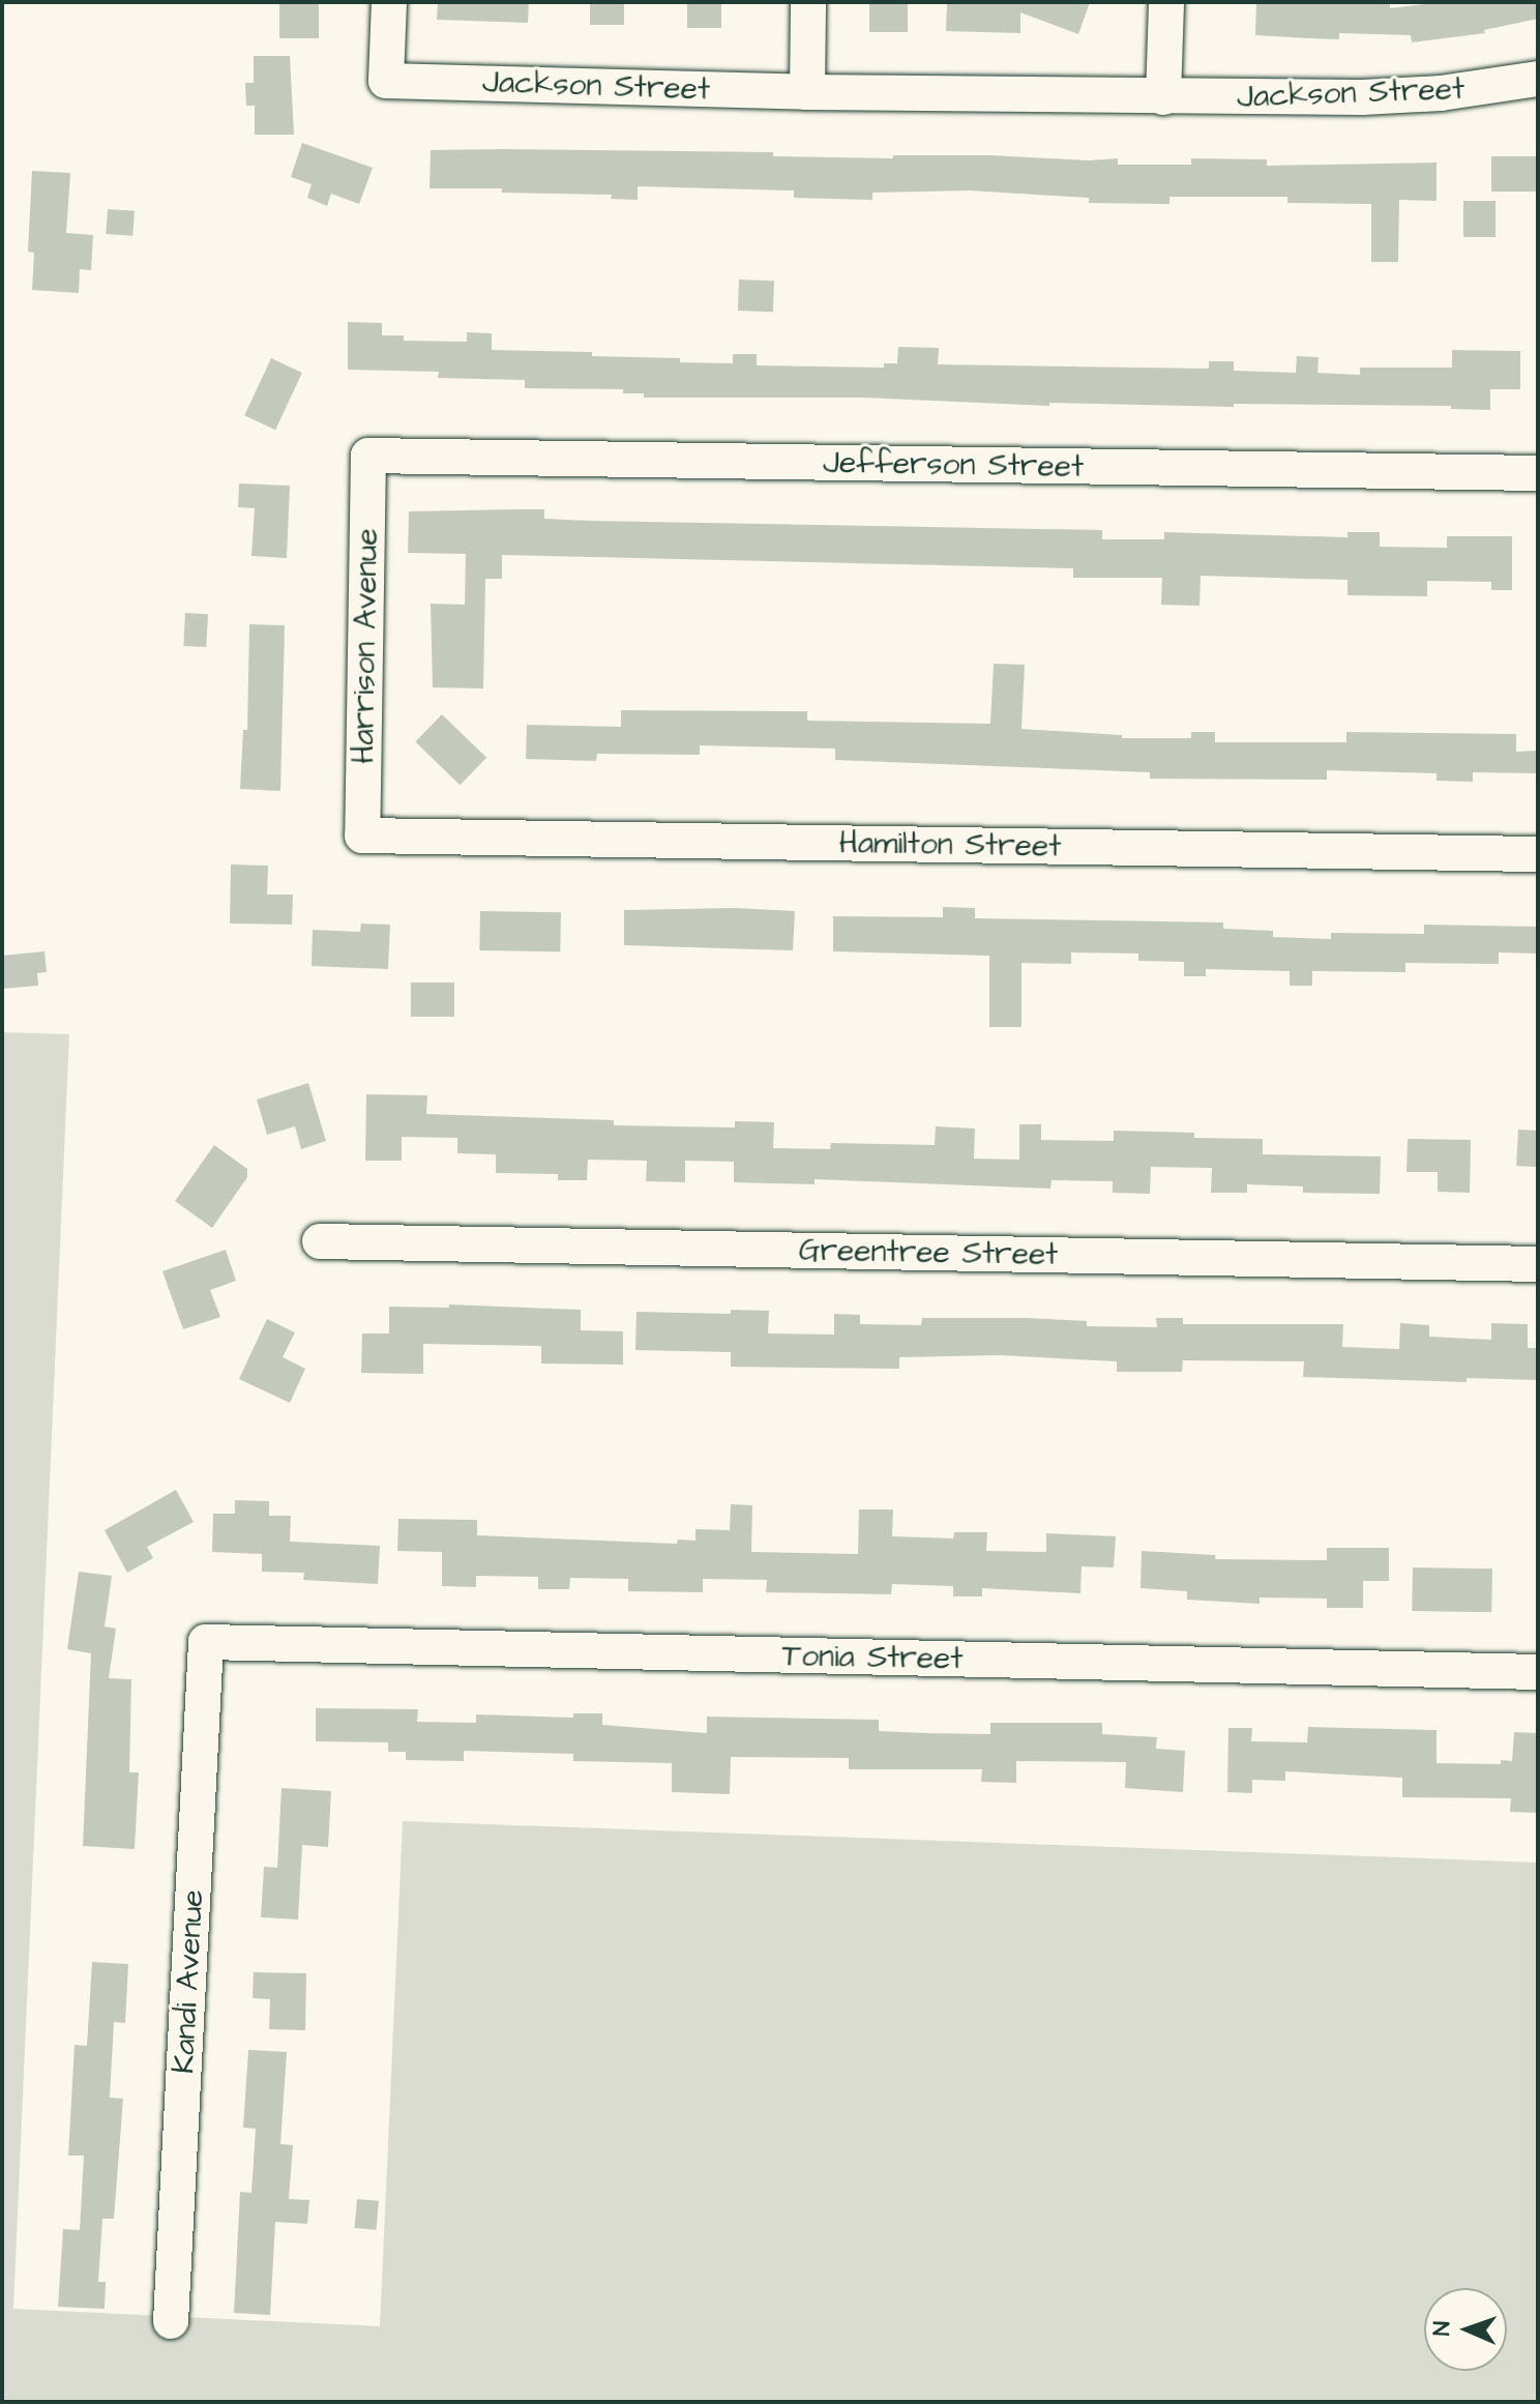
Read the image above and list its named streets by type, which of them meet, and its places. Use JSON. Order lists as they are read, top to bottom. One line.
{"streets":{"street":["Jackson Street","Jefferson Street","Harrison Avenue","Hamilton Street","Greentree Street","Tonia Street","Kandi Avenue"]},"crossings":[["Jefferson Street","Harrison Avenue"],["Harrison Avenue","Hamilton Street"],["Tonia Street","Kandi Avenue"]],"north":"left"}
